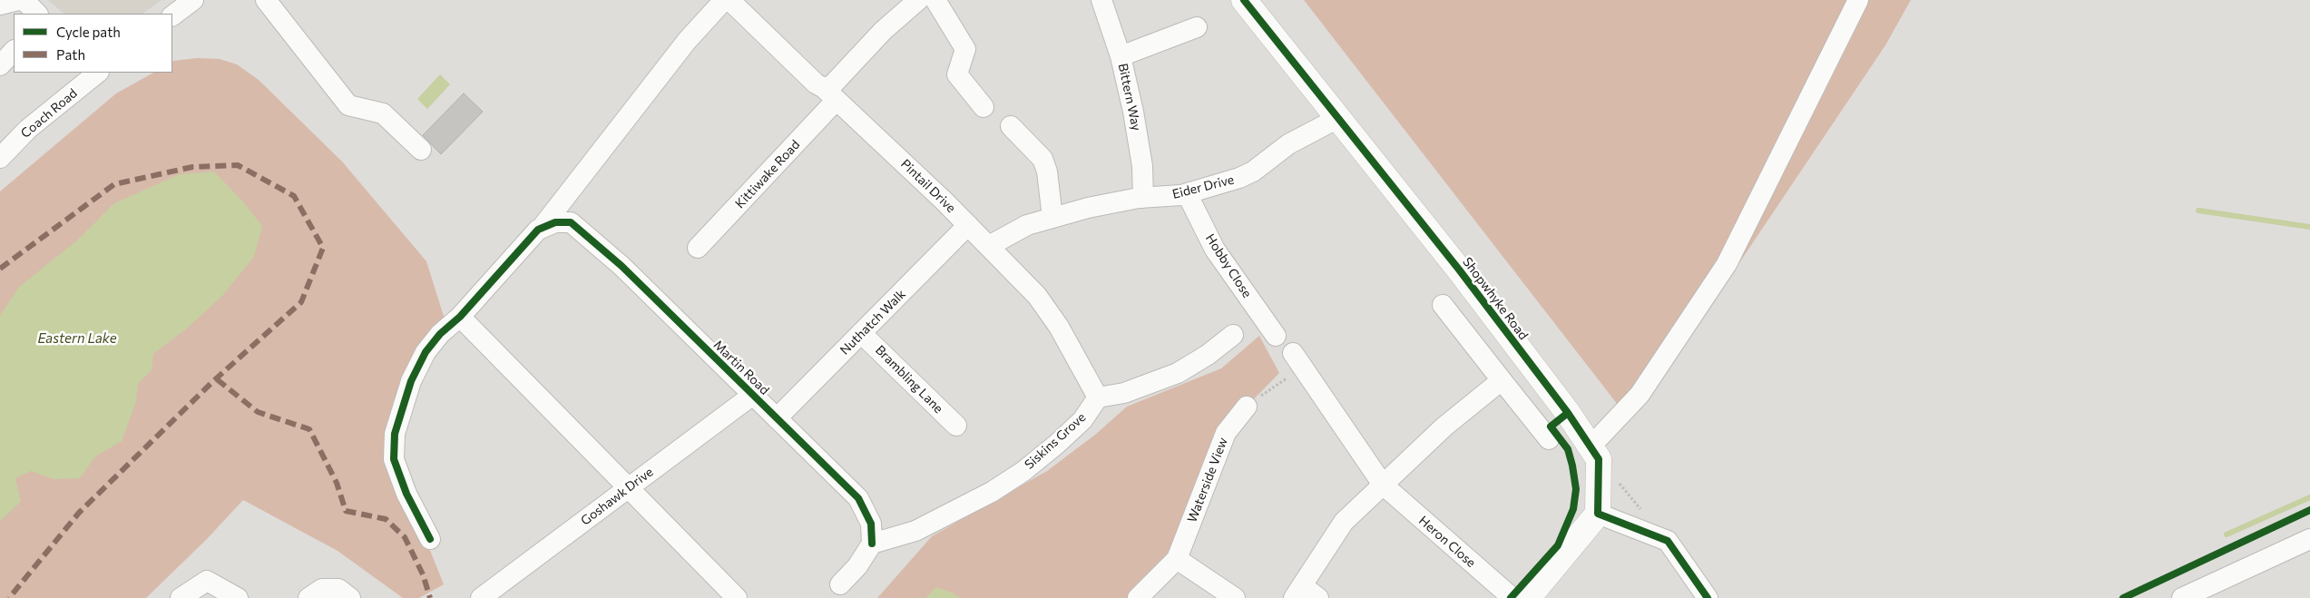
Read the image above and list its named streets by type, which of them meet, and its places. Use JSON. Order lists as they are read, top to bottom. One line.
{"streets":{"main road":["Shopwhyke Road"],"street":["Bittern Way","Coach Road","Kittiwake Road","Pintail Drive","Eider Drive","Hobby Close","Nuthatch Walk","Martin Road","Brambling Lane","Siskins Grove","Waterside View","Goshawk Drive","Heron Close"]},"crossings":[["Bittern Way","Eider Drive"],["Kittiwake Road","Pintail Drive"],["Pintail Drive","Eider Drive"],["Pintail Drive","Nuthatch Walk"],["Pintail Drive","Siskins Grove"],["Eider Drive","Hobby Close"],["Eider Drive","Shopwhyke Road"],["Nuthatch Walk","Martin Road"],["Nuthatch Walk","Brambling Lane"],["Martin Road","Siskins Grove"],["Martin Road","Goshawk Drive"]],"water":["Eastern Lake"],"legend":["Cycle path","Path"]}
